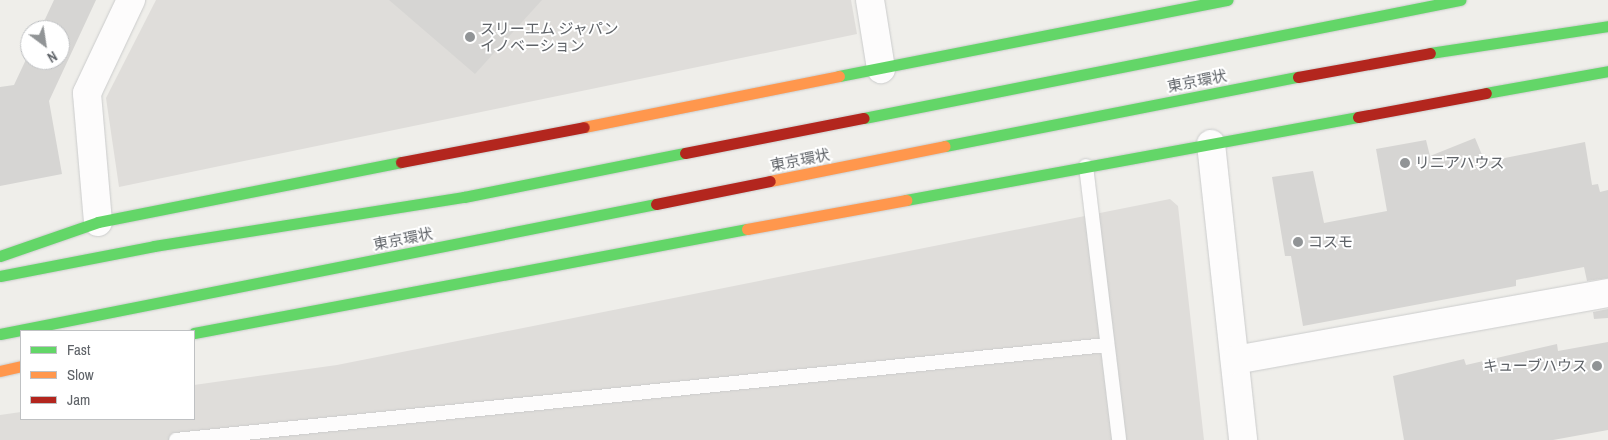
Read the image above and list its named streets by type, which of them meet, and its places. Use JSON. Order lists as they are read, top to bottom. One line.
{"streets":{"highway":["東京環状"]},"places":["スリーエム ジャパン イノベーション","リニアハウス","コスモ","キューブハウス"],"legend":["Fast","Slow","Jam"],"north":"bottom right"}
